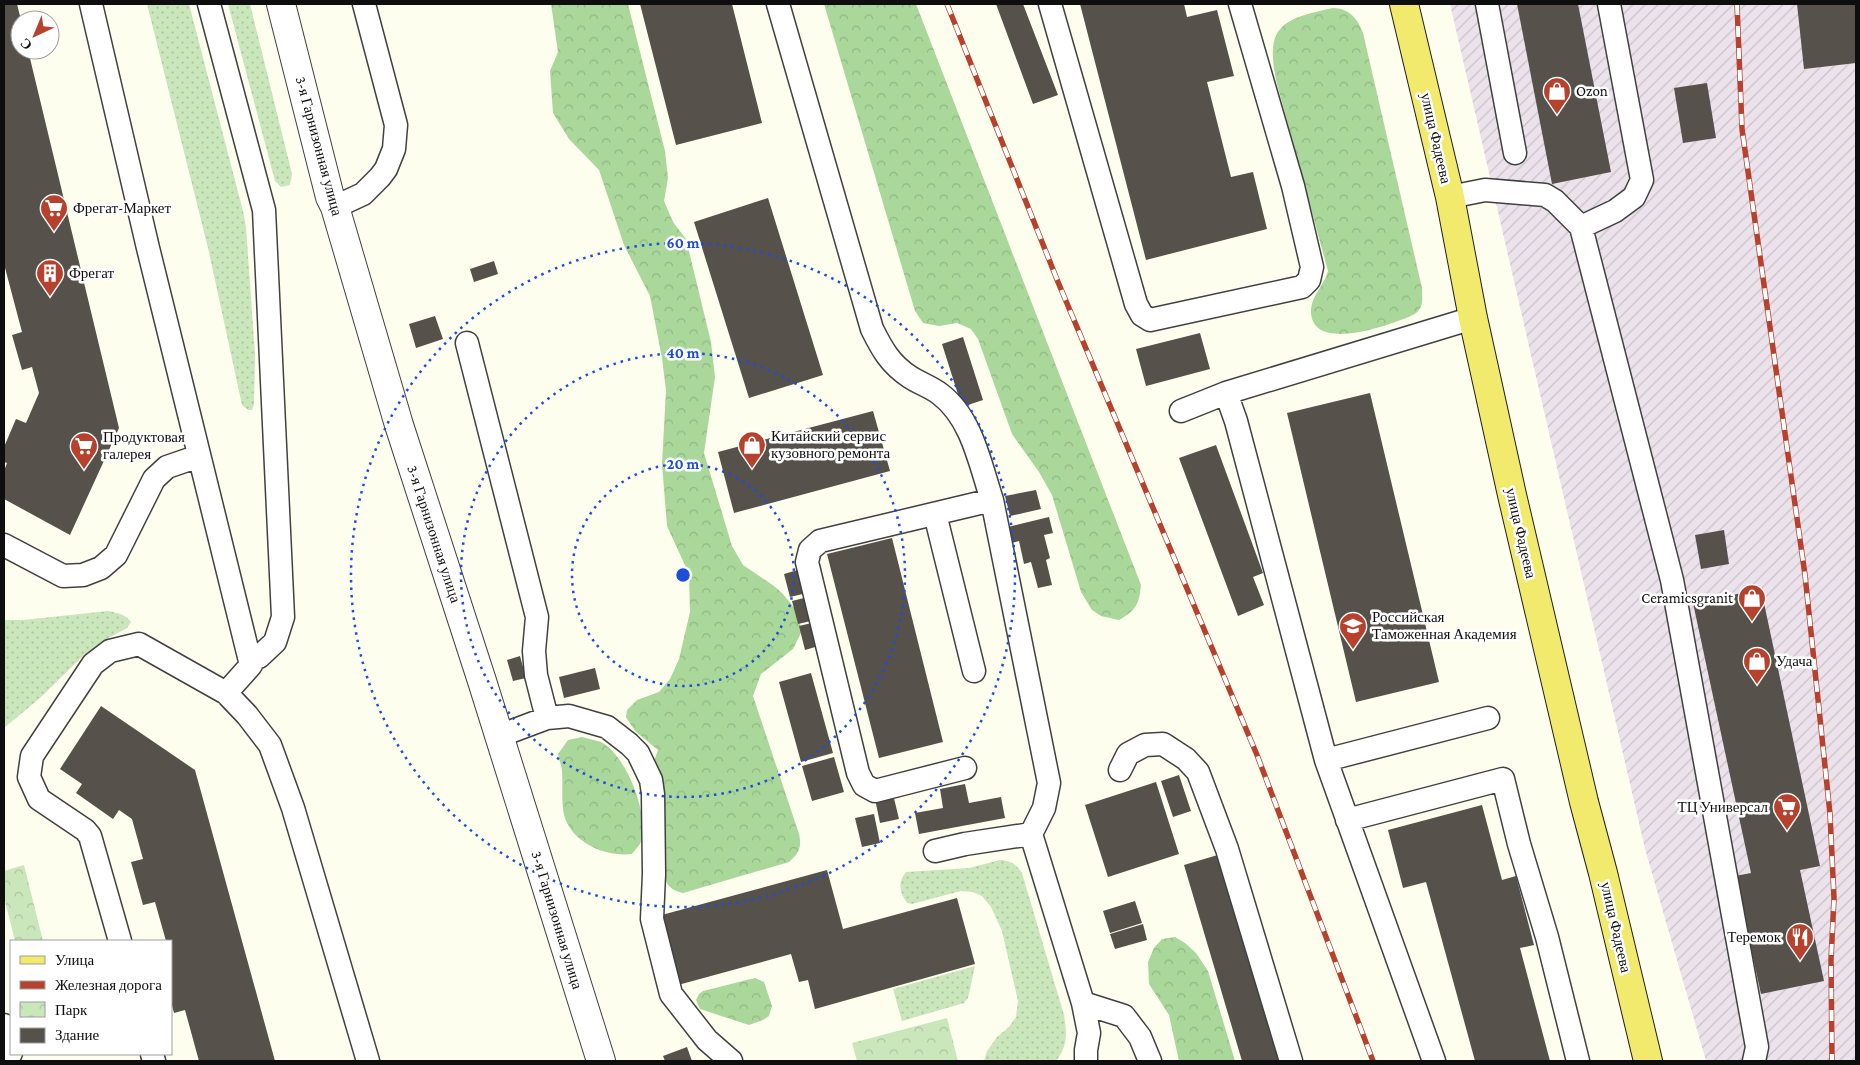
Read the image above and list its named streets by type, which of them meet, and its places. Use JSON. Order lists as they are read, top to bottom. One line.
{"streets":{"main road":["улица Фадеева"],"street":["3-я Гарнизонная улица"]},"places":{"shop":["Ozon","Китайский сервис кузовного ремонта","Ceramicsgranit","Удача"],"supermarket":["Фрегат-Маркет","Продуктовая галерея","ТЦ Универсал"],"building":["Фрегат"],"school or university":["Российская Таможенная Академия"],"restaurant":["Теремок"]},"legend":["Улица","Железная дорога","Парк","Здание"],"north":"bottom left","rings":["60 m","40 m","20 m"]}
